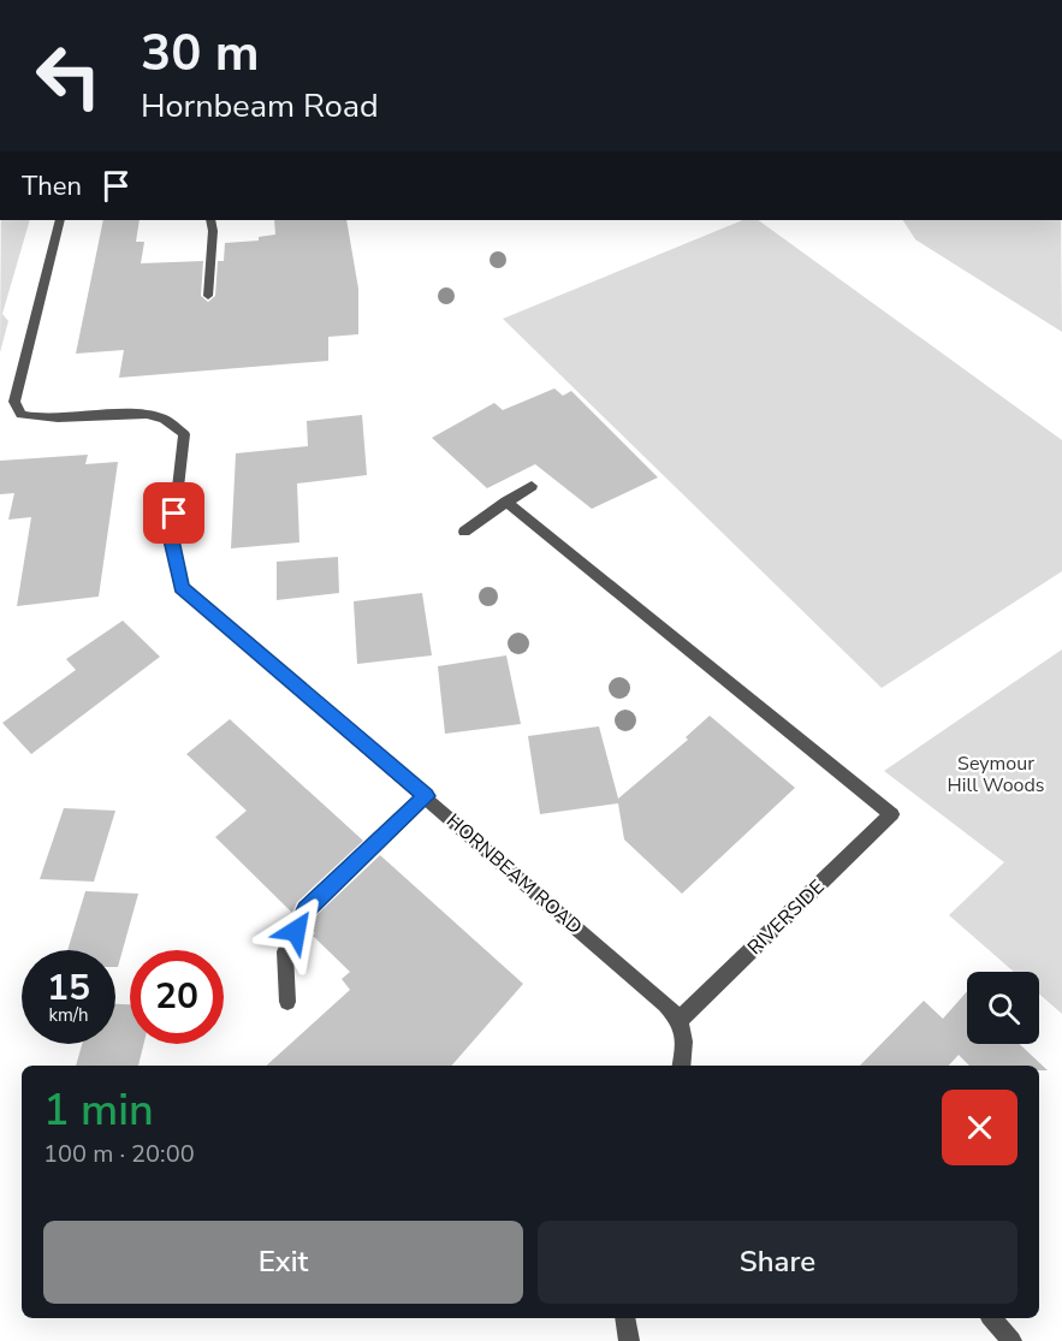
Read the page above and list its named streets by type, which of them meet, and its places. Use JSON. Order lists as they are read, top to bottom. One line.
{"streets":{"street":["HORNBEAM ROAD","RIVERSIDE"]},"crossings":[["HORNBEAM ROAD","RIVERSIDE"]],"parks":["Seymour Hill Woods"],"page":{"turn":["30 m","Hornbeam Road"],"then":"Then","speed":"15 km/h","limit":"20","heading":["1 min","100 m · 20:00"],"buttons":["Exit","Share"]}}
